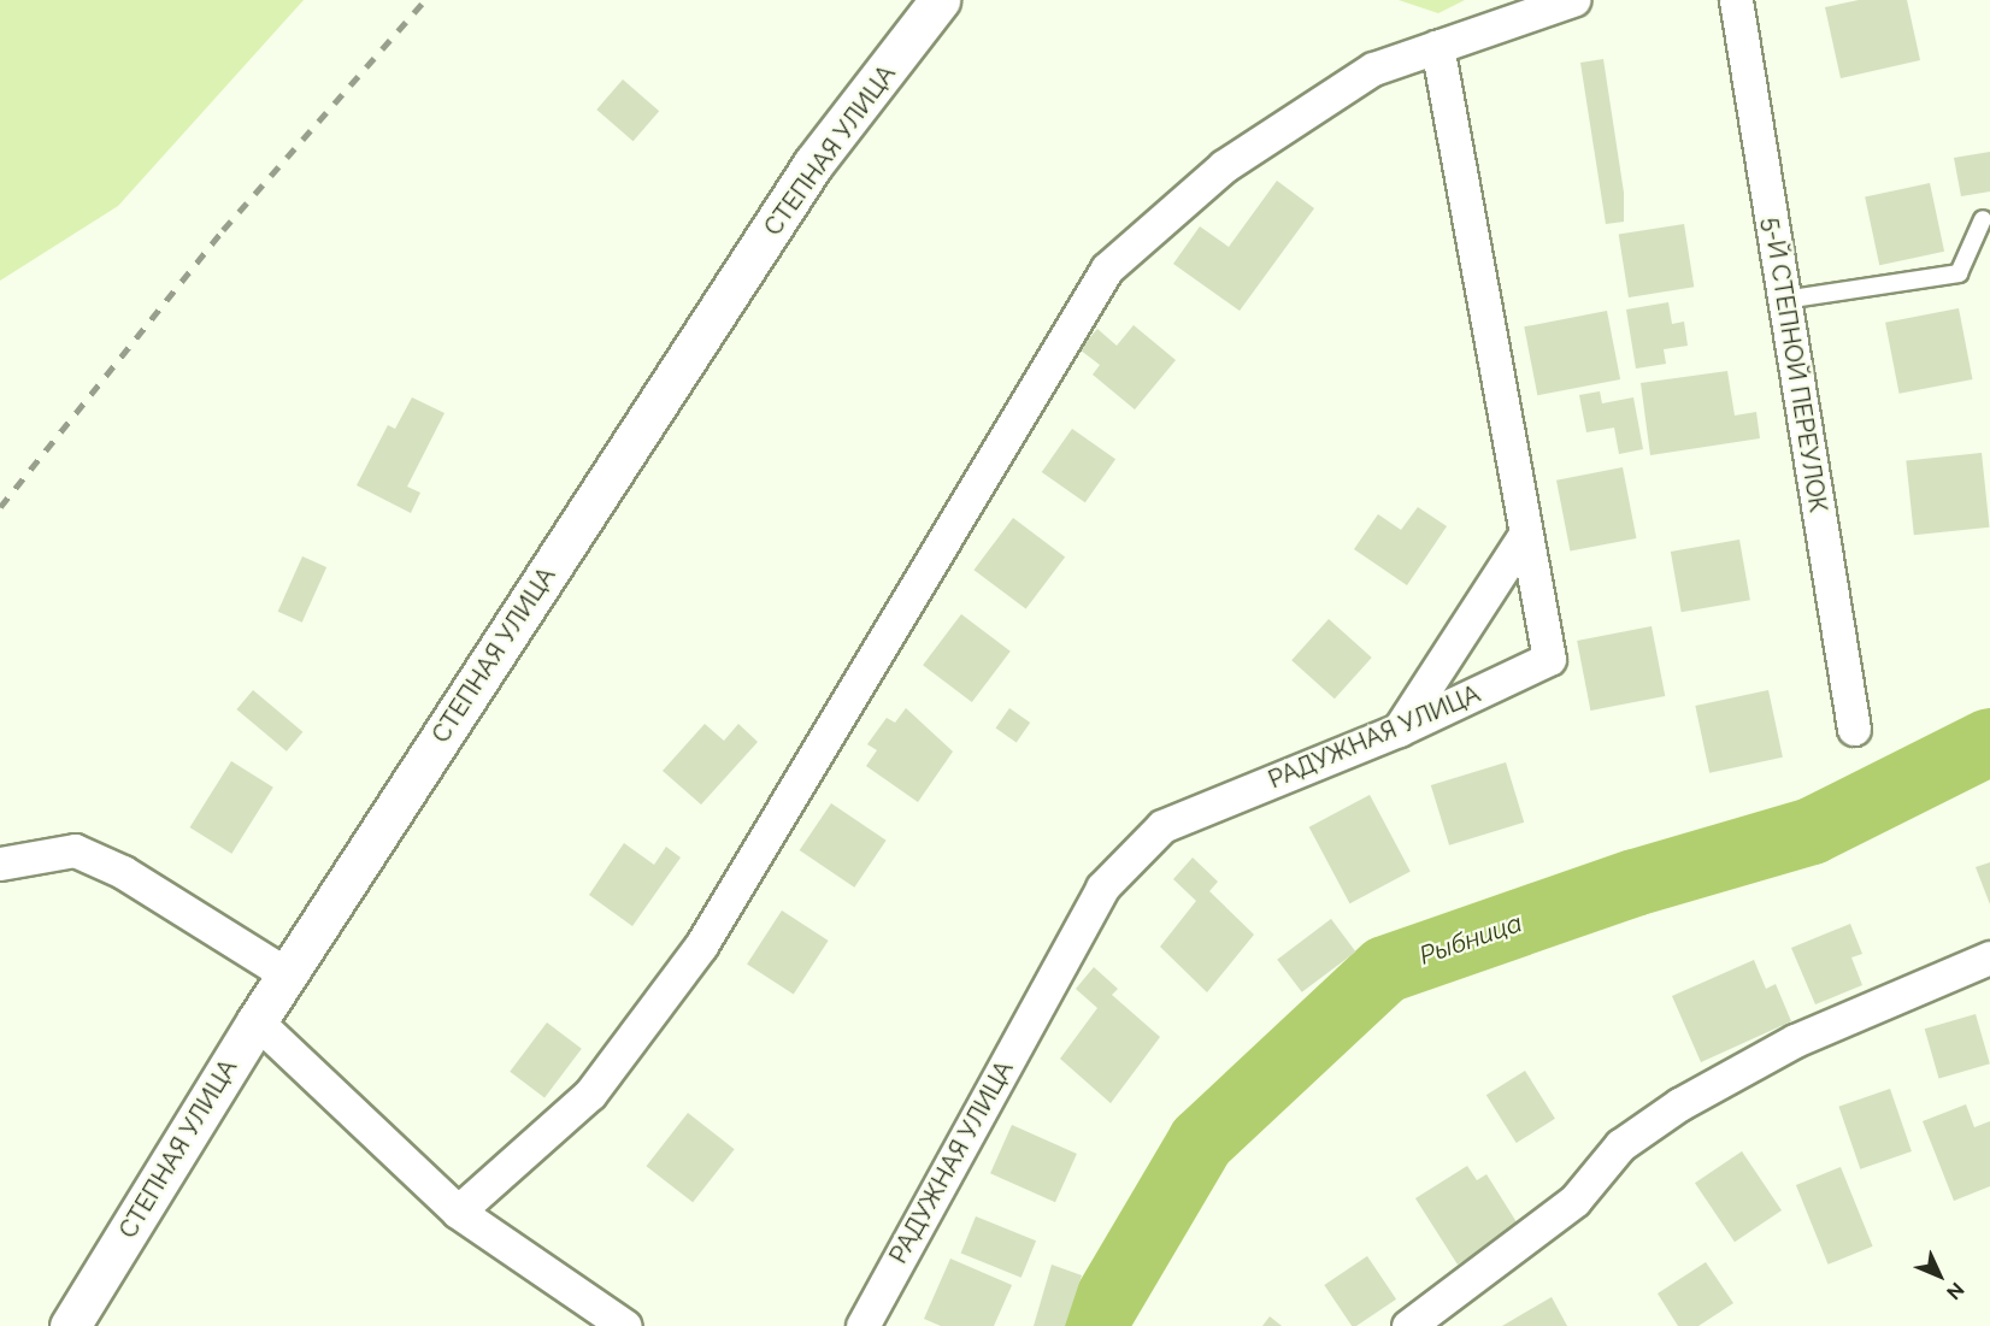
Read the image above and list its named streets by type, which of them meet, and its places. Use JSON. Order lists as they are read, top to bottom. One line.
{"streets":{"main road":["СТЕПНАЯ УЛИЦА"],"street":["5-Й СТЕПНОЙ ПЕРЕУЛОК","РАДУЖНАЯ УЛИЦА"]},"water":["Рыбница"],"north":"bottom right"}
